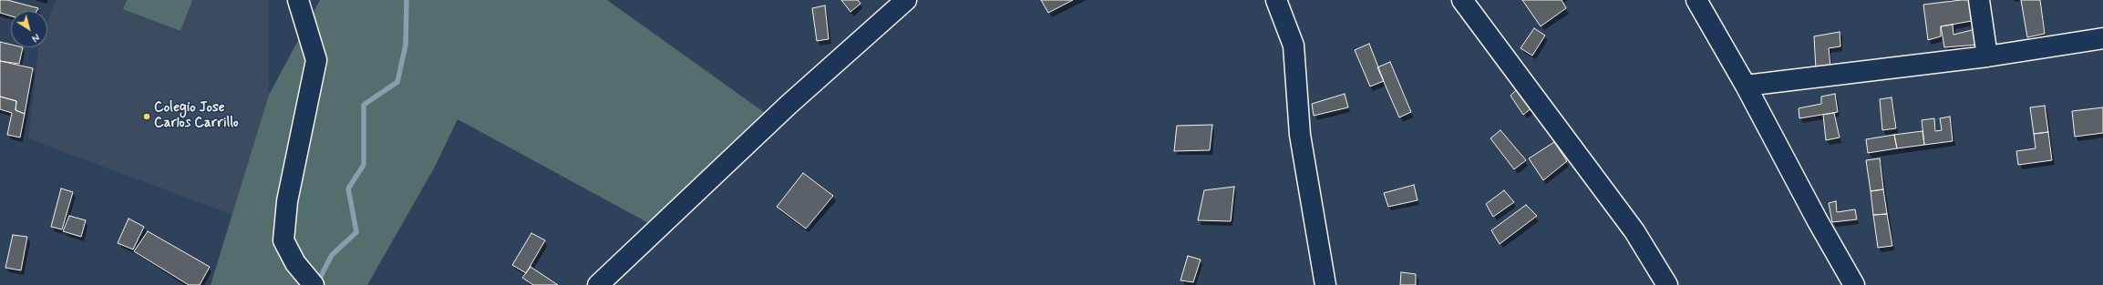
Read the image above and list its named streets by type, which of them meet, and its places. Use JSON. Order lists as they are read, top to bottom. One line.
{"places":["Colegio Jose Carlos Carrillo"],"north":"bottom right"}
